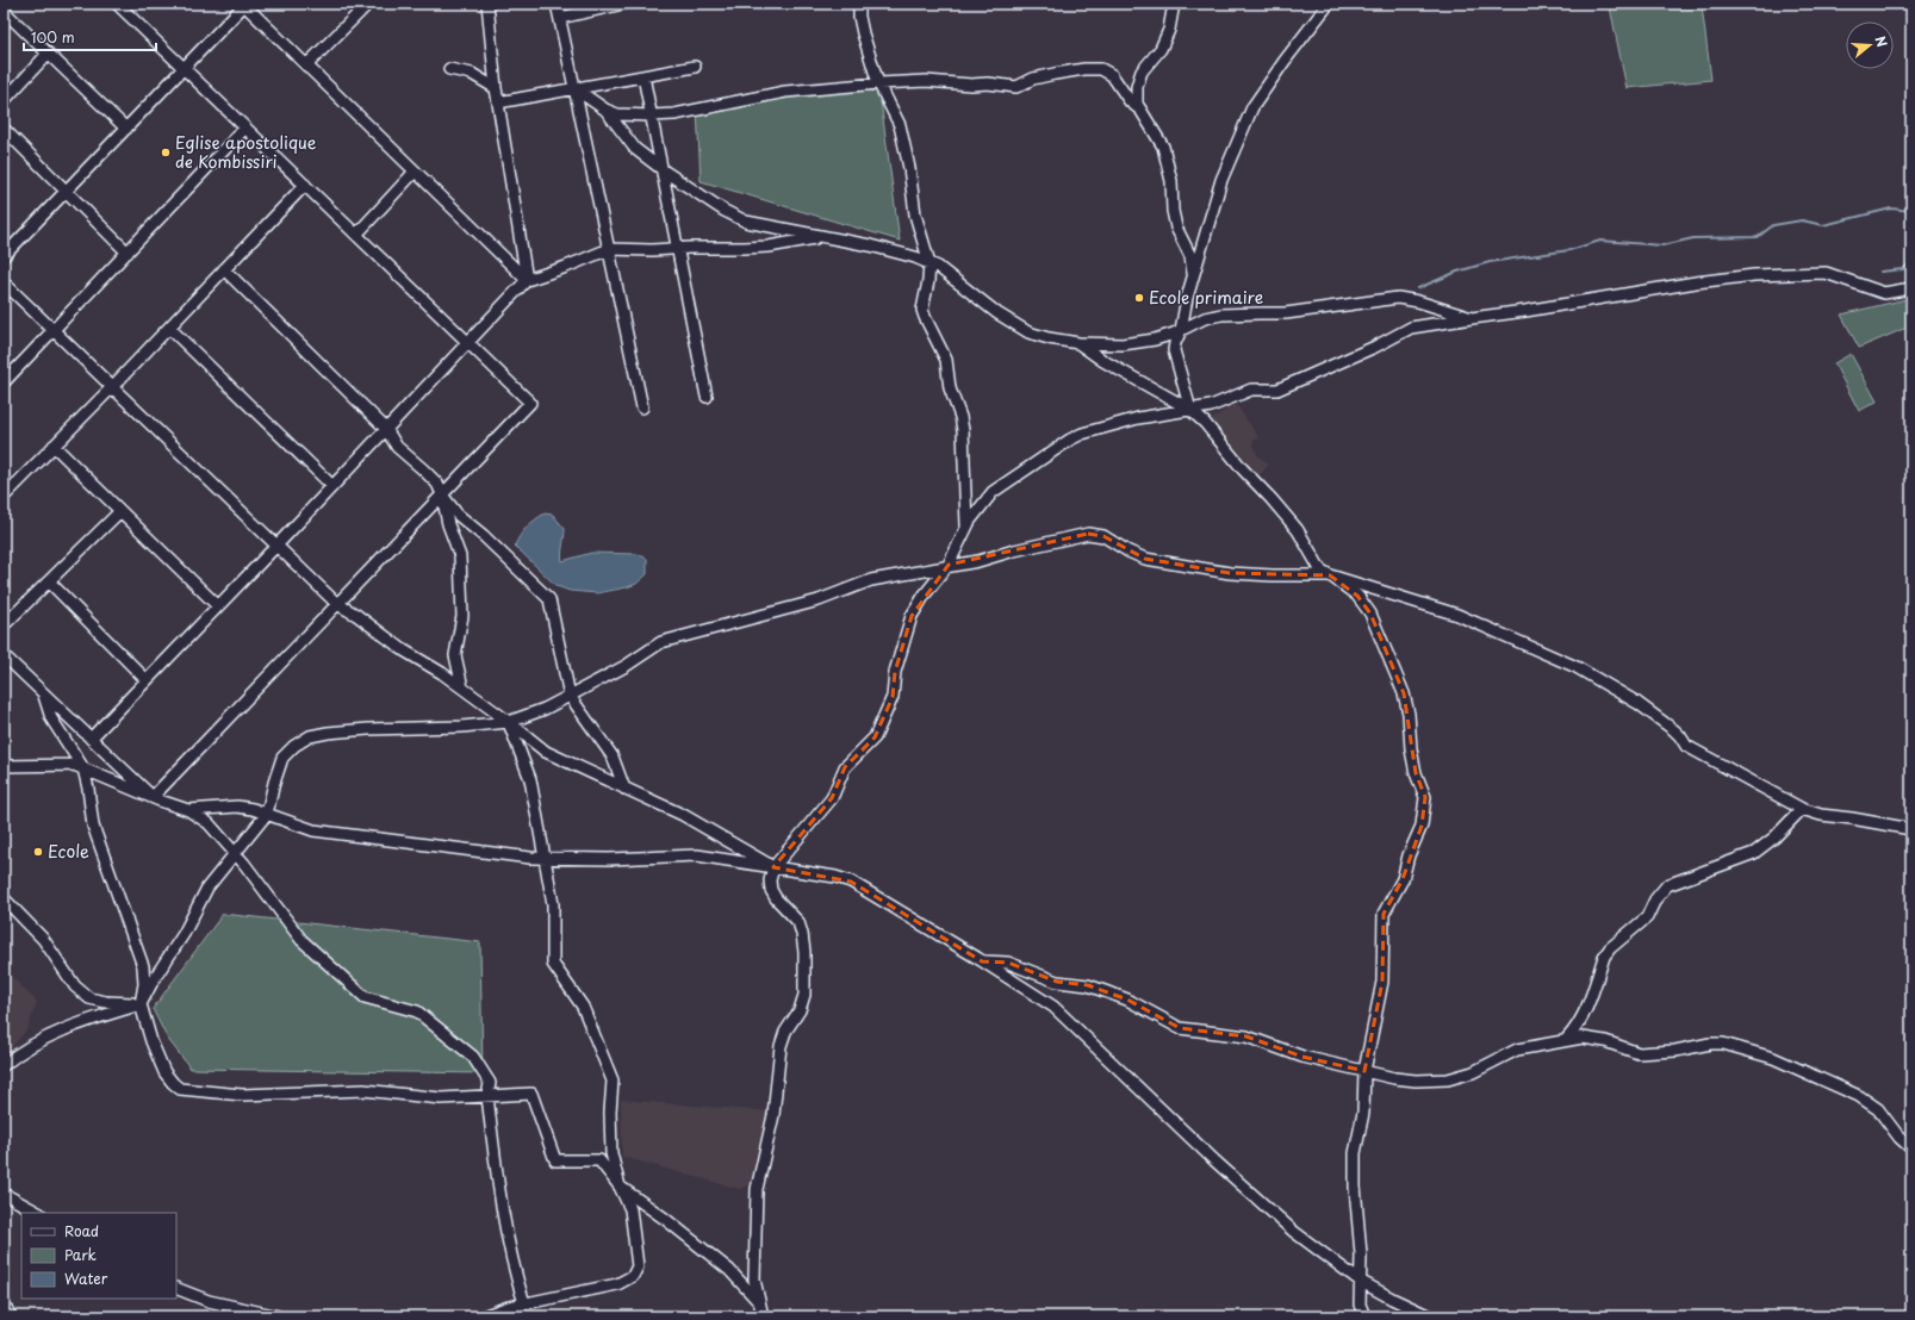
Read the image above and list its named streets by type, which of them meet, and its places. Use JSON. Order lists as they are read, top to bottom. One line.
{"places":["Eglise apostolique de Kombissiri","Ecole primaire","Ecole"],"legend":["Road","Park","Water"],"scale_bar":"100 m","north":"right"}
